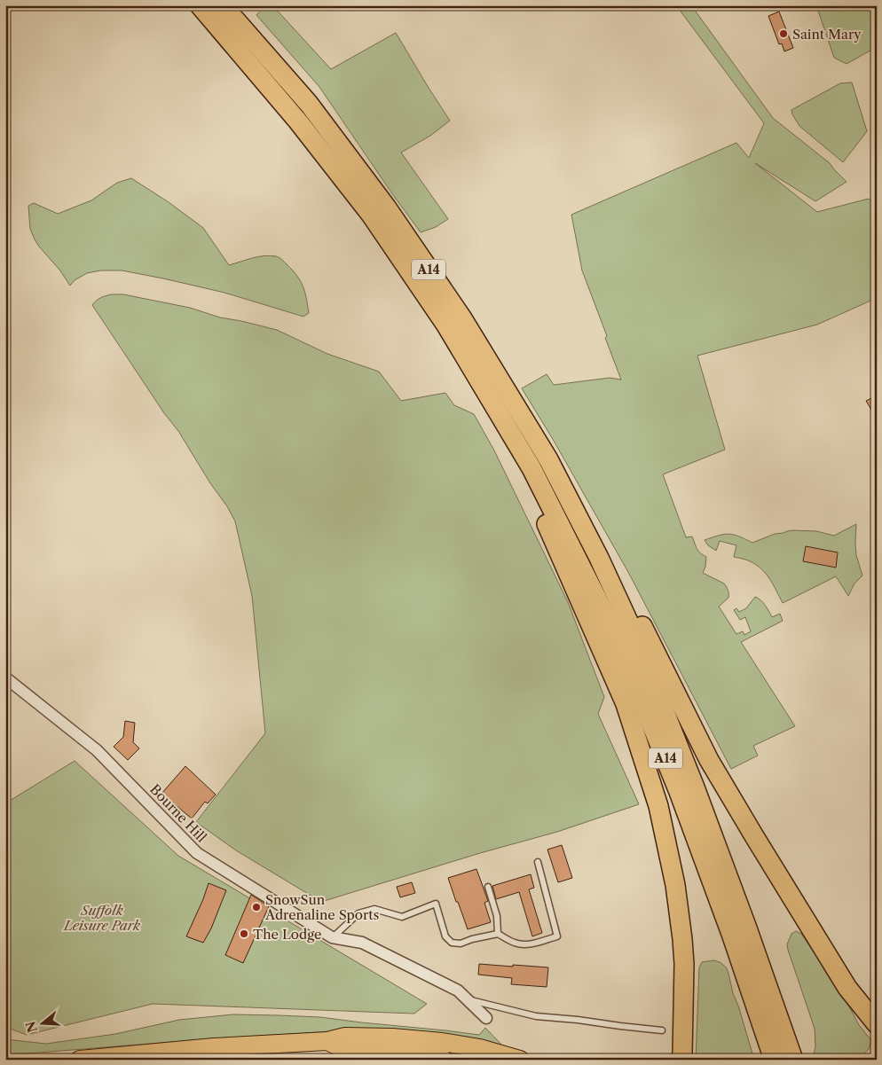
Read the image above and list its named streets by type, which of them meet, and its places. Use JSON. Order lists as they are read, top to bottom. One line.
{"streets":{"highway":["A14"],"street":["Bourne Hill"]},"parks":["Suffolk Leisure Park"],"places":["Saint Mary","SnowSun Adrenaline Sports","The Lodge"],"north":"left"}
